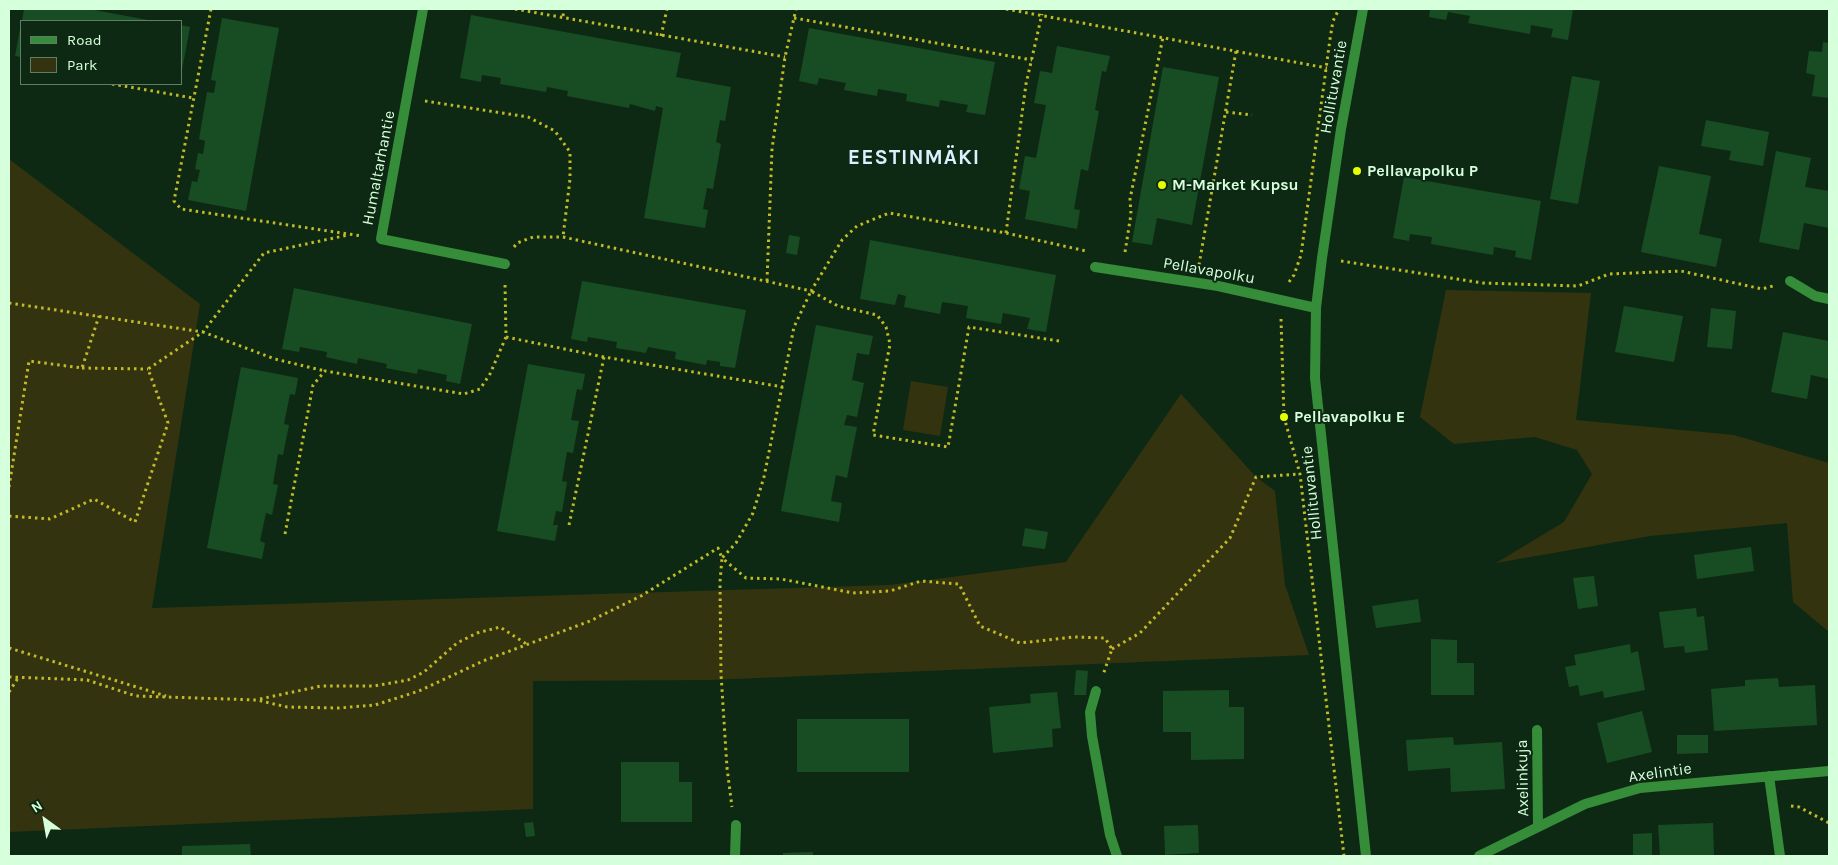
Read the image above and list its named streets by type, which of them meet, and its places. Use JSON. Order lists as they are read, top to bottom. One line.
{"streets":{"street":["Hollituvantie","Humaltarhantie","Pellavapolku","Axelintie","Axelinkuja"]},"crossings":[["Hollituvantie","Pellavapolku"],["Axelintie","Axelinkuja"]],"districts":["EESTINMÄKI"],"places":["Pellavapolku P","M-Market Kupsu","Pellavapolku E"],"legend":["Road","Park"],"north":"top left"}
